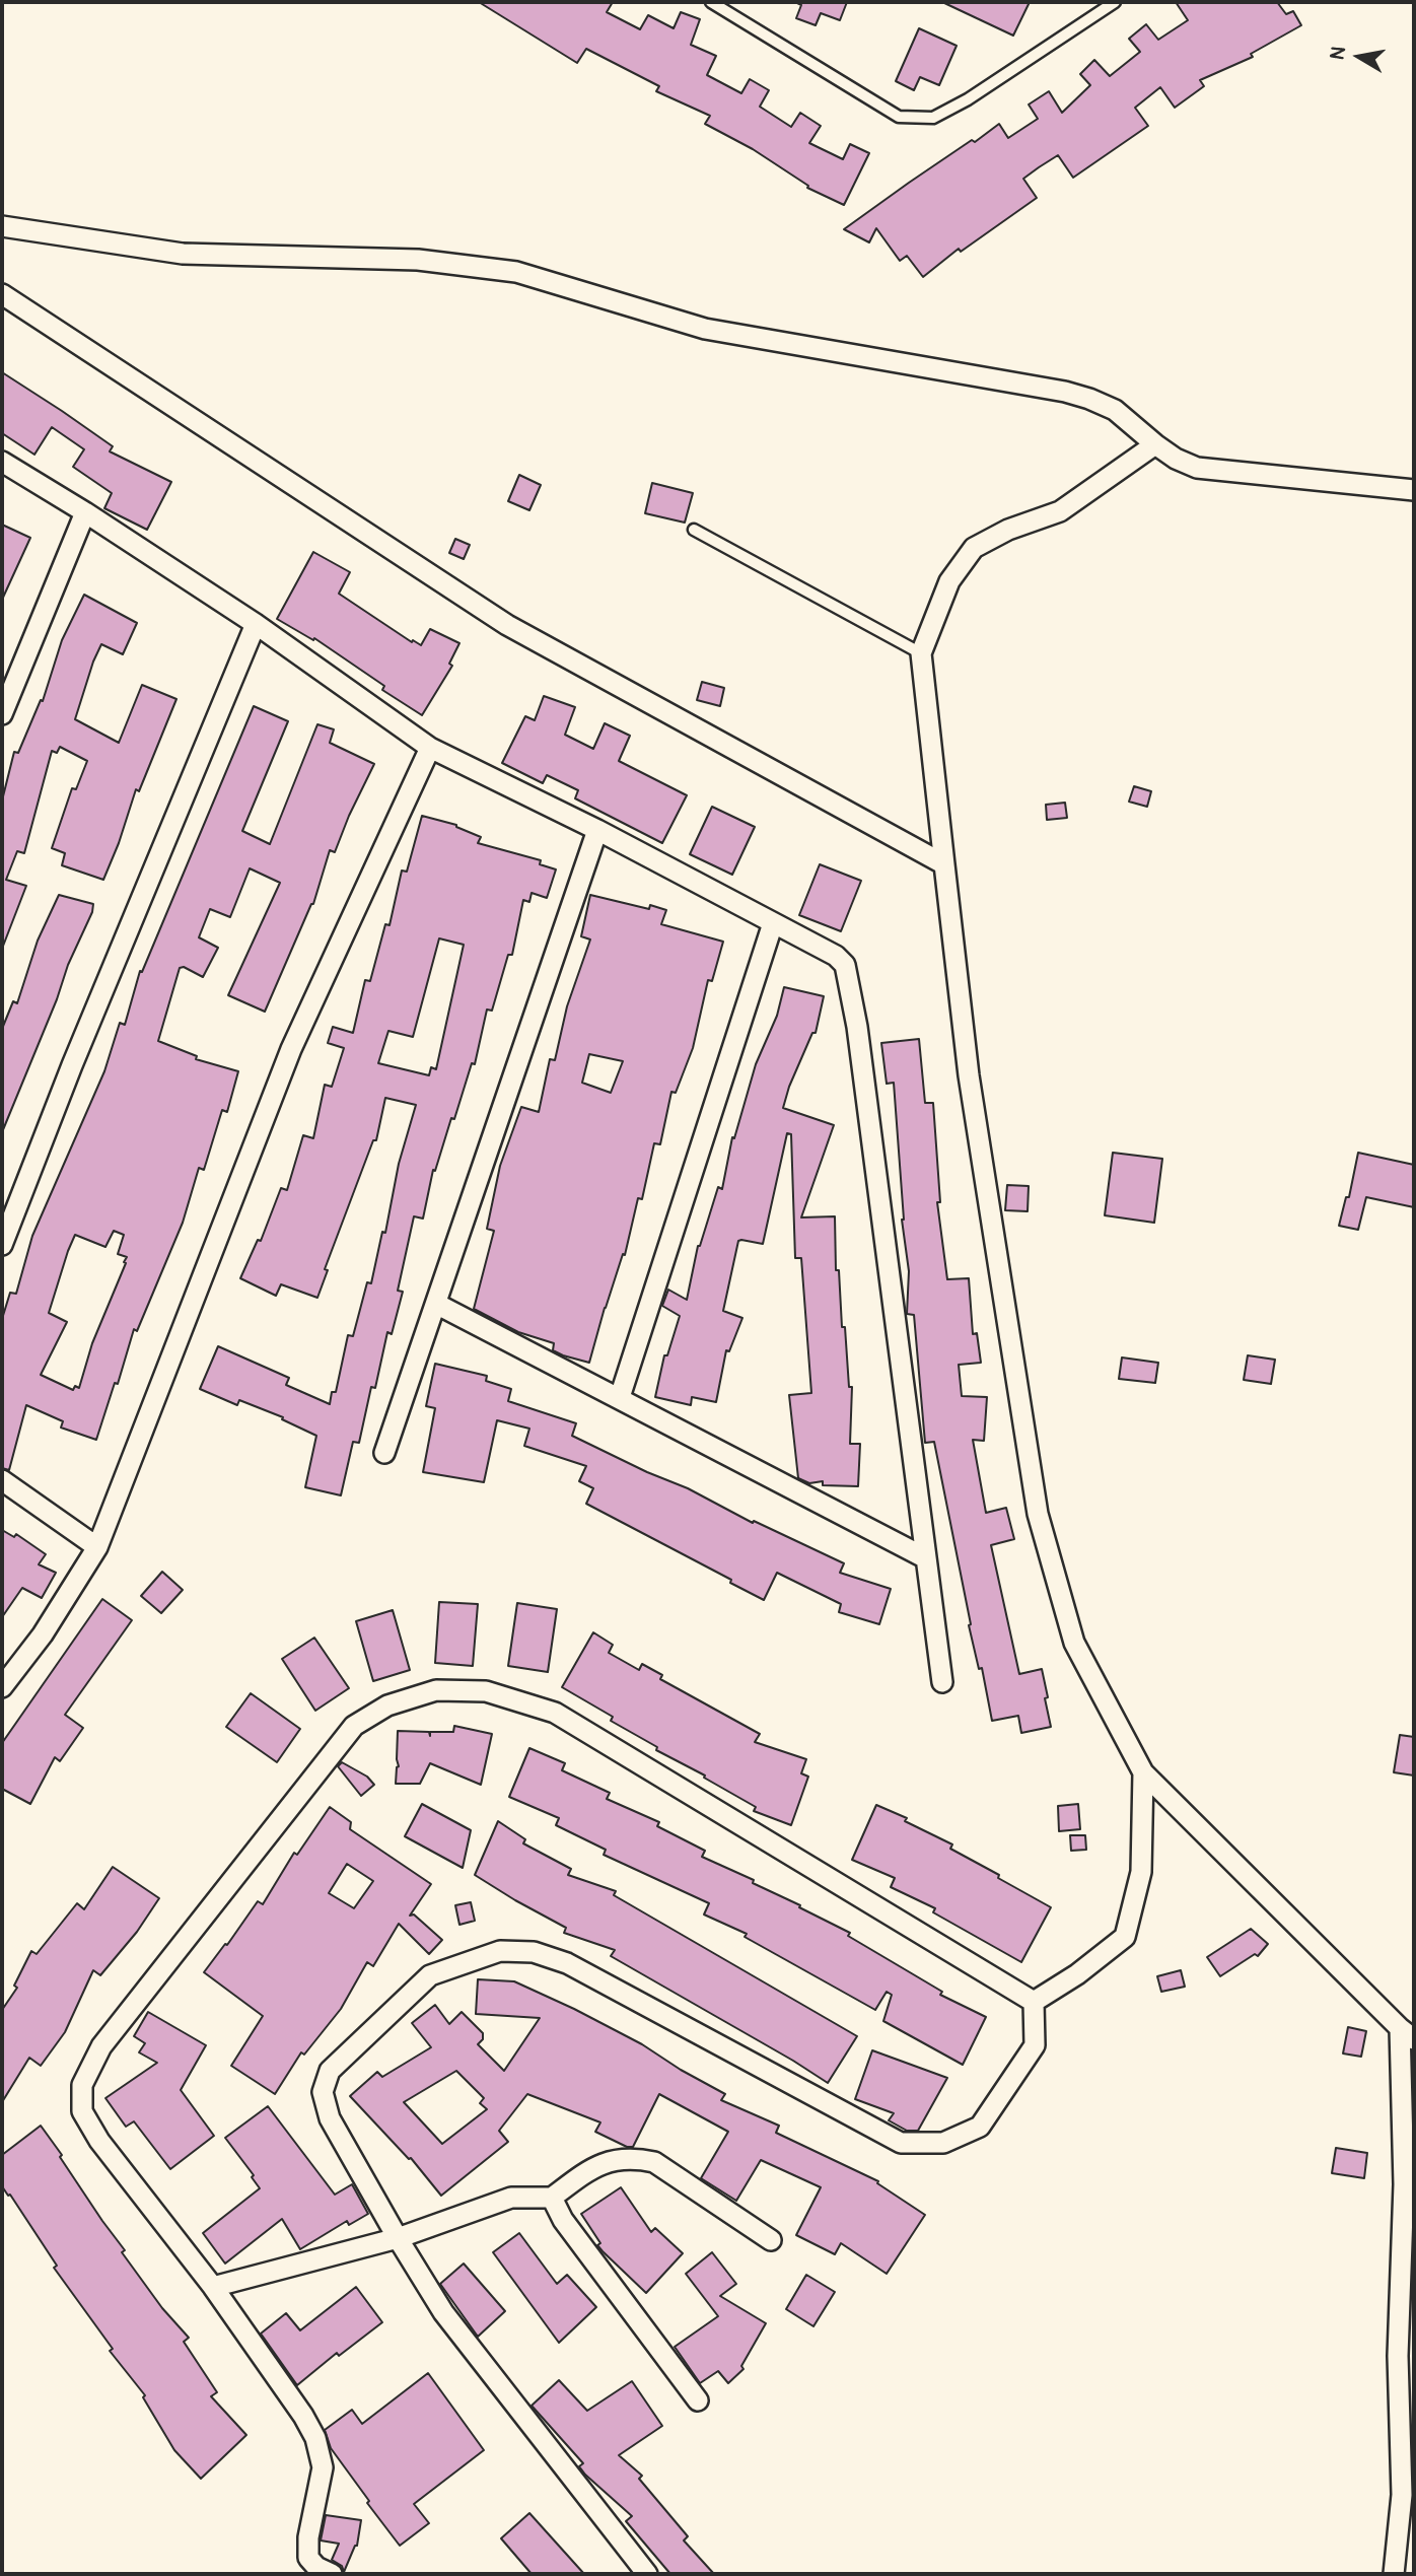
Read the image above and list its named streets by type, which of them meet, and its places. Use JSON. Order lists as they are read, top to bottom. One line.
{"north":"left"}
